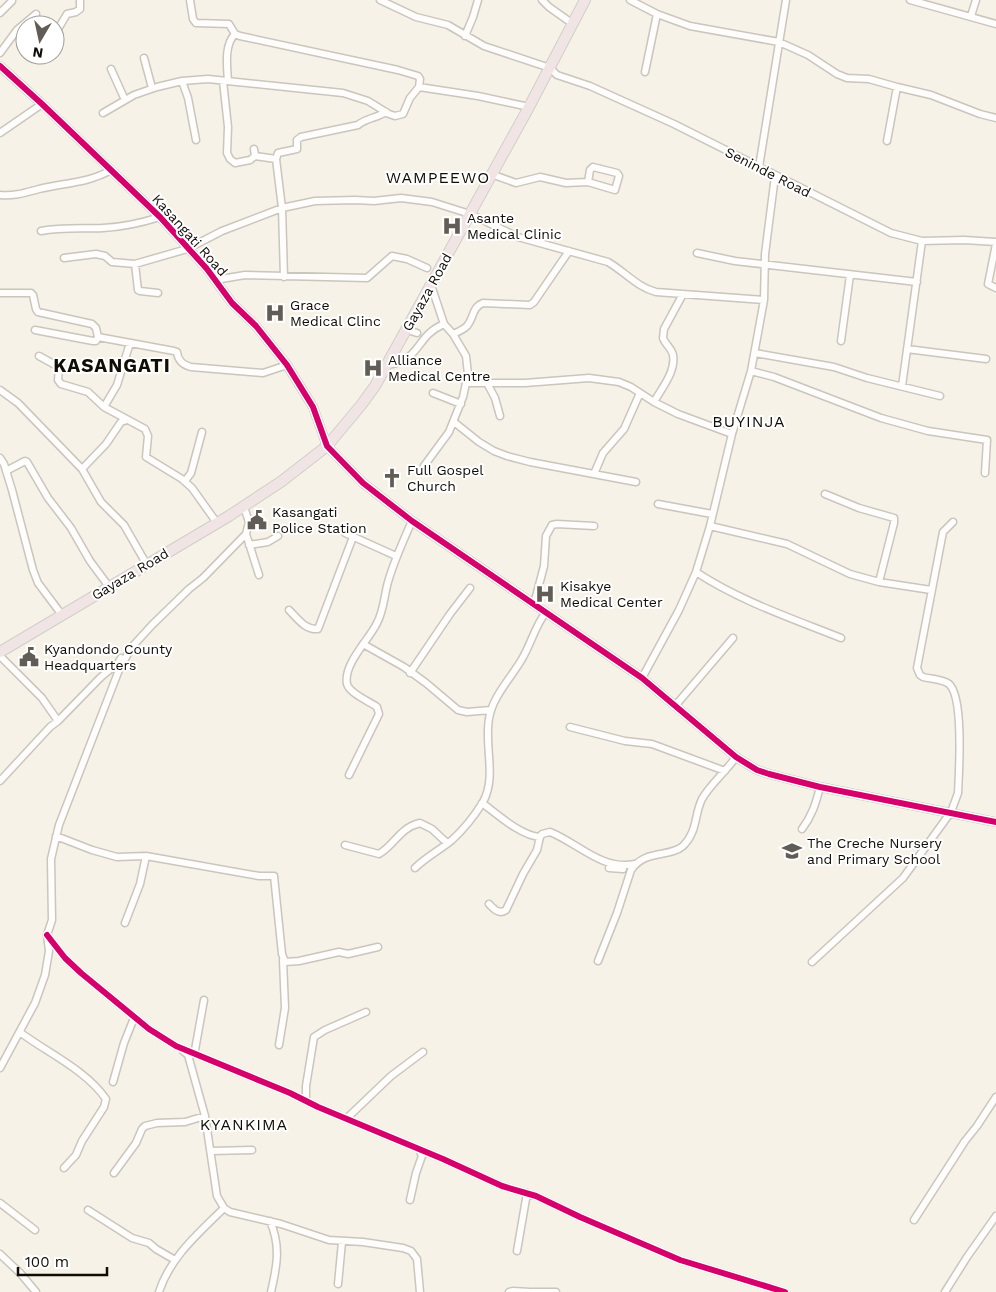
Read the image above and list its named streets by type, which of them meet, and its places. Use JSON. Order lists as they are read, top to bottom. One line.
{"streets":{"main road":["Gayaza Road"],"street":["Seninde Road","Kasangati Road"]},"crossings":[["Seninde Road","Gayaza Road"],["Kasangati Road","Gayaza Road"]],"districts":["WAMPEEWO","KASANGATI","BUYINJA","KYANKIMA"],"places":{"hospital":["Asante Medical Clinic","Grace Medical Clinc","Alliance Medical Centre","Kisakye Medical Center"],"church":["Full Gospel Church"],"public building":["Kasangati Police Station","Kyandondo County Headquarters"],"school or university":["The Creche Nursery and Primary School"]},"scale_bar":"100 m","north":"bottom"}
